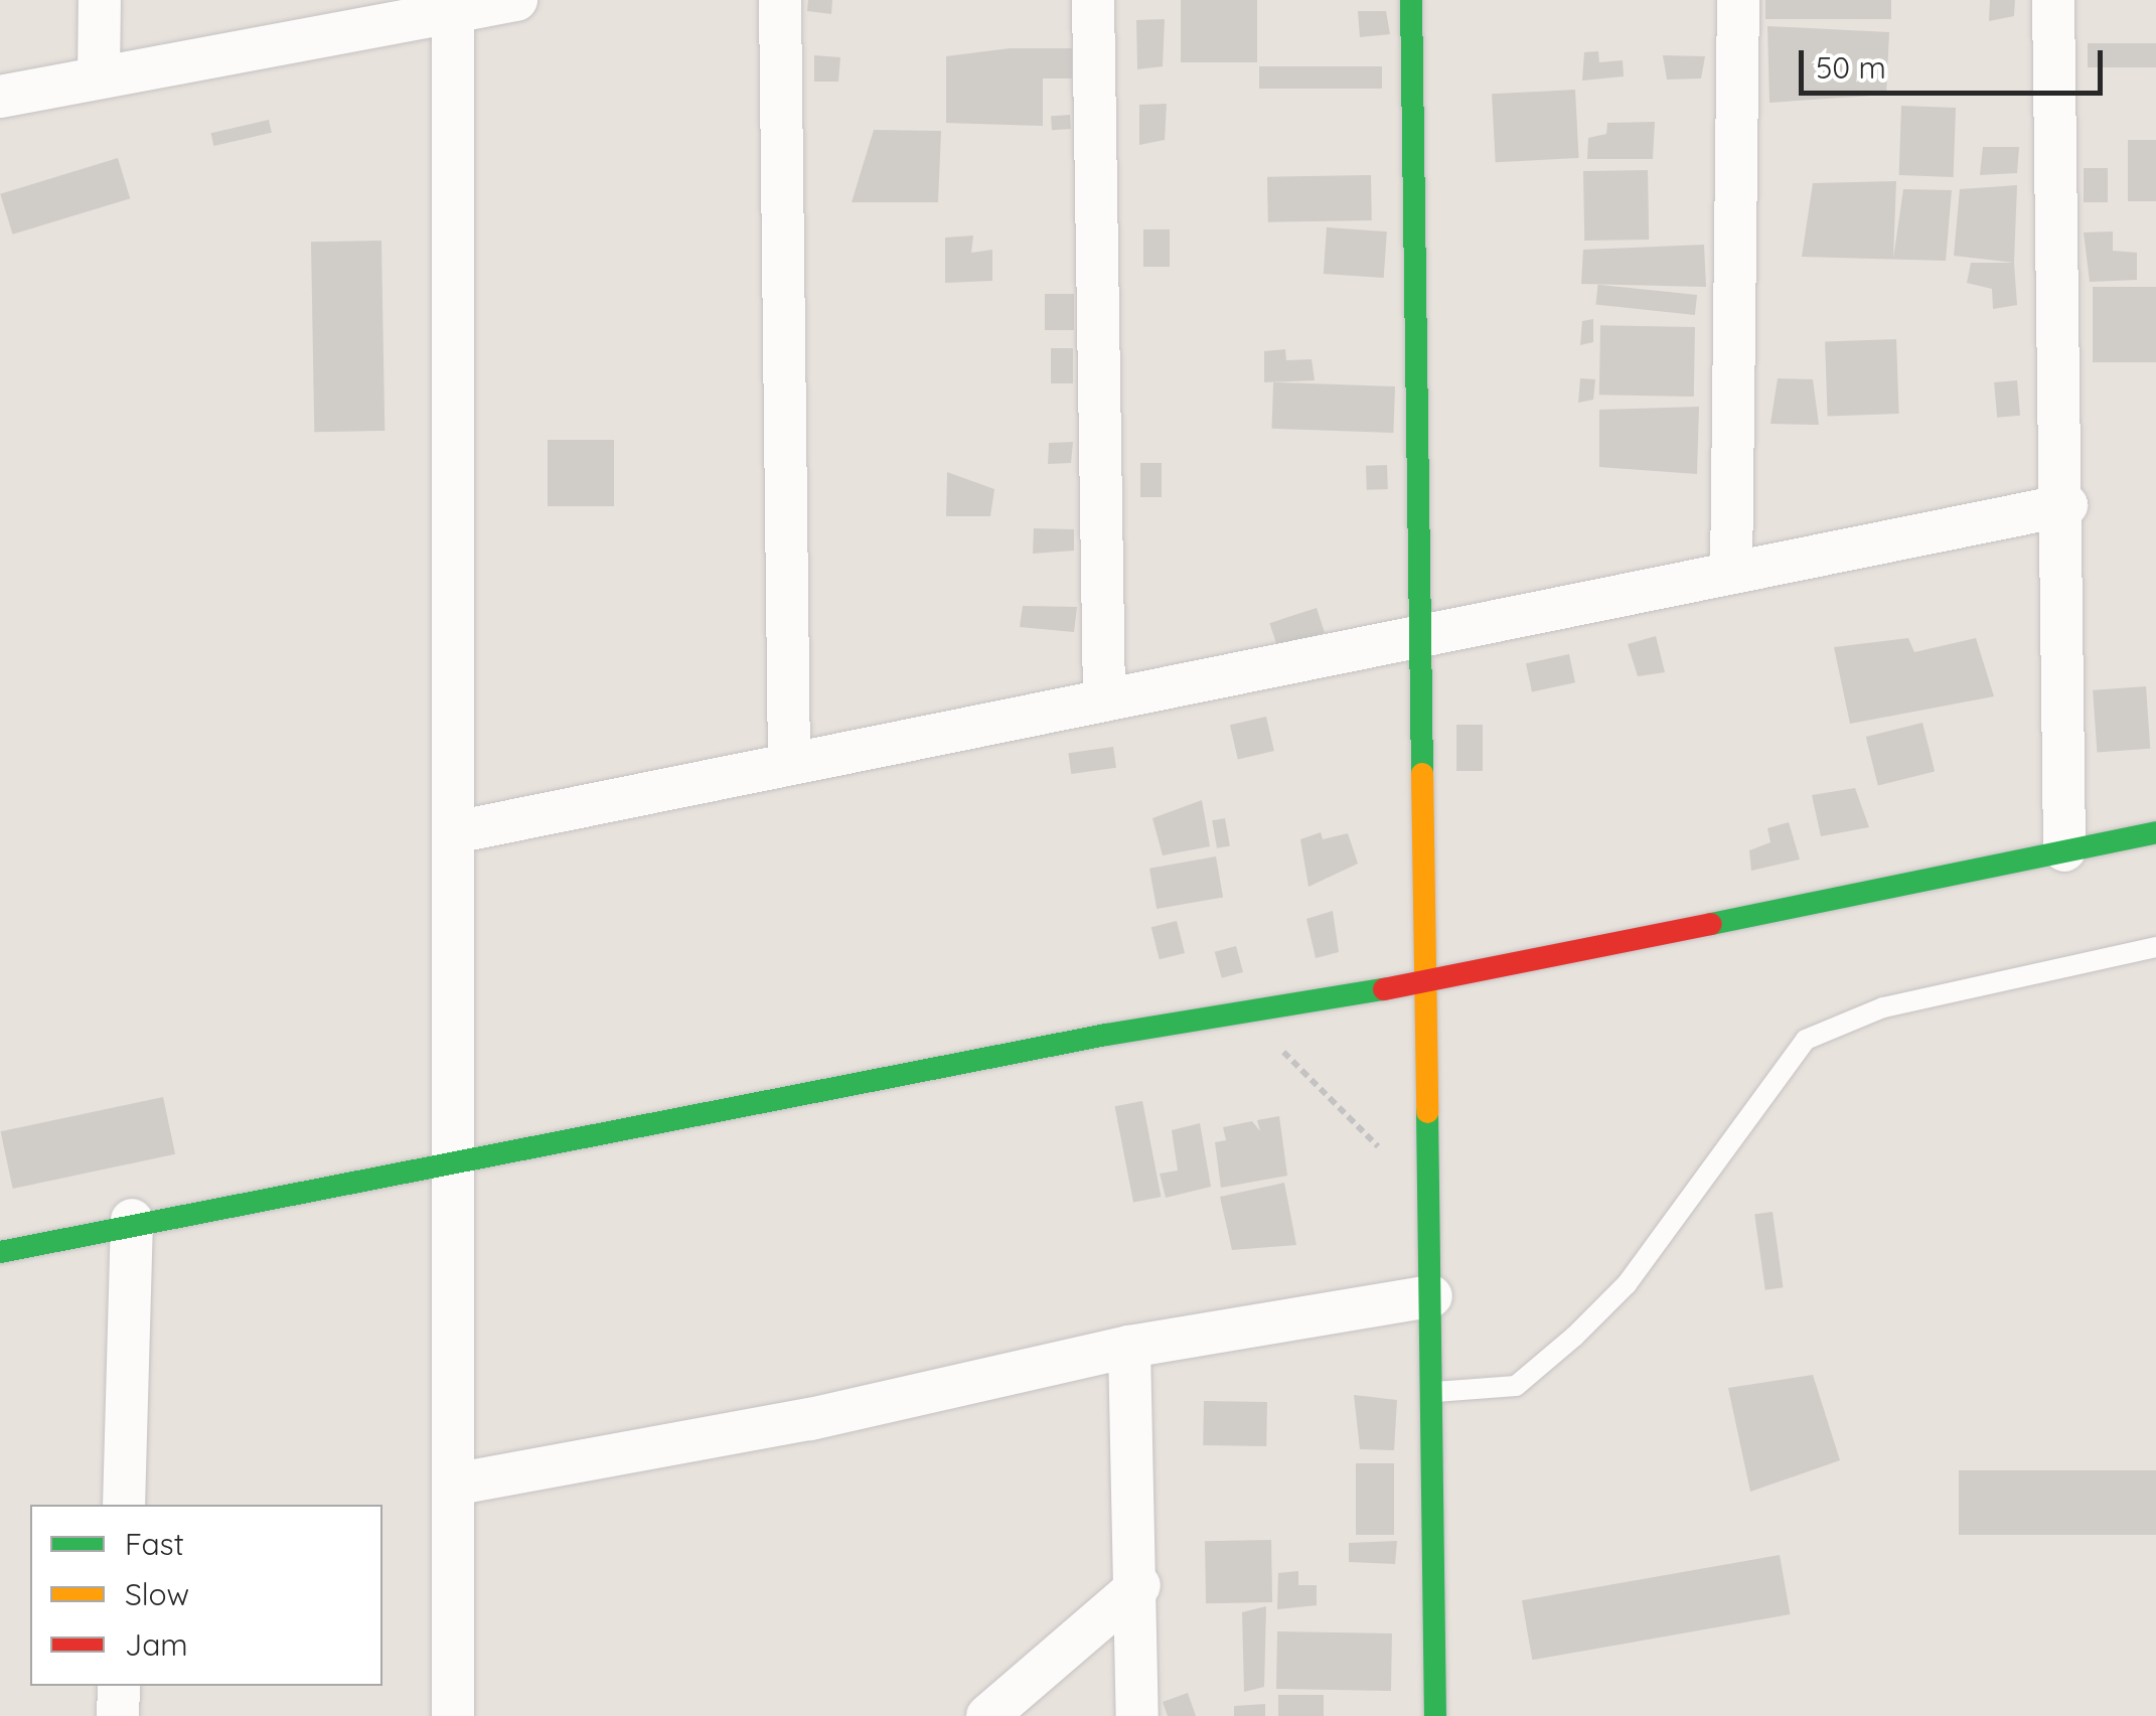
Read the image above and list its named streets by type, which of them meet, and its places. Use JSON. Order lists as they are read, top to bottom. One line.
{"legend":["Fast","Slow","Jam"],"scale_bar":"50 m"}
